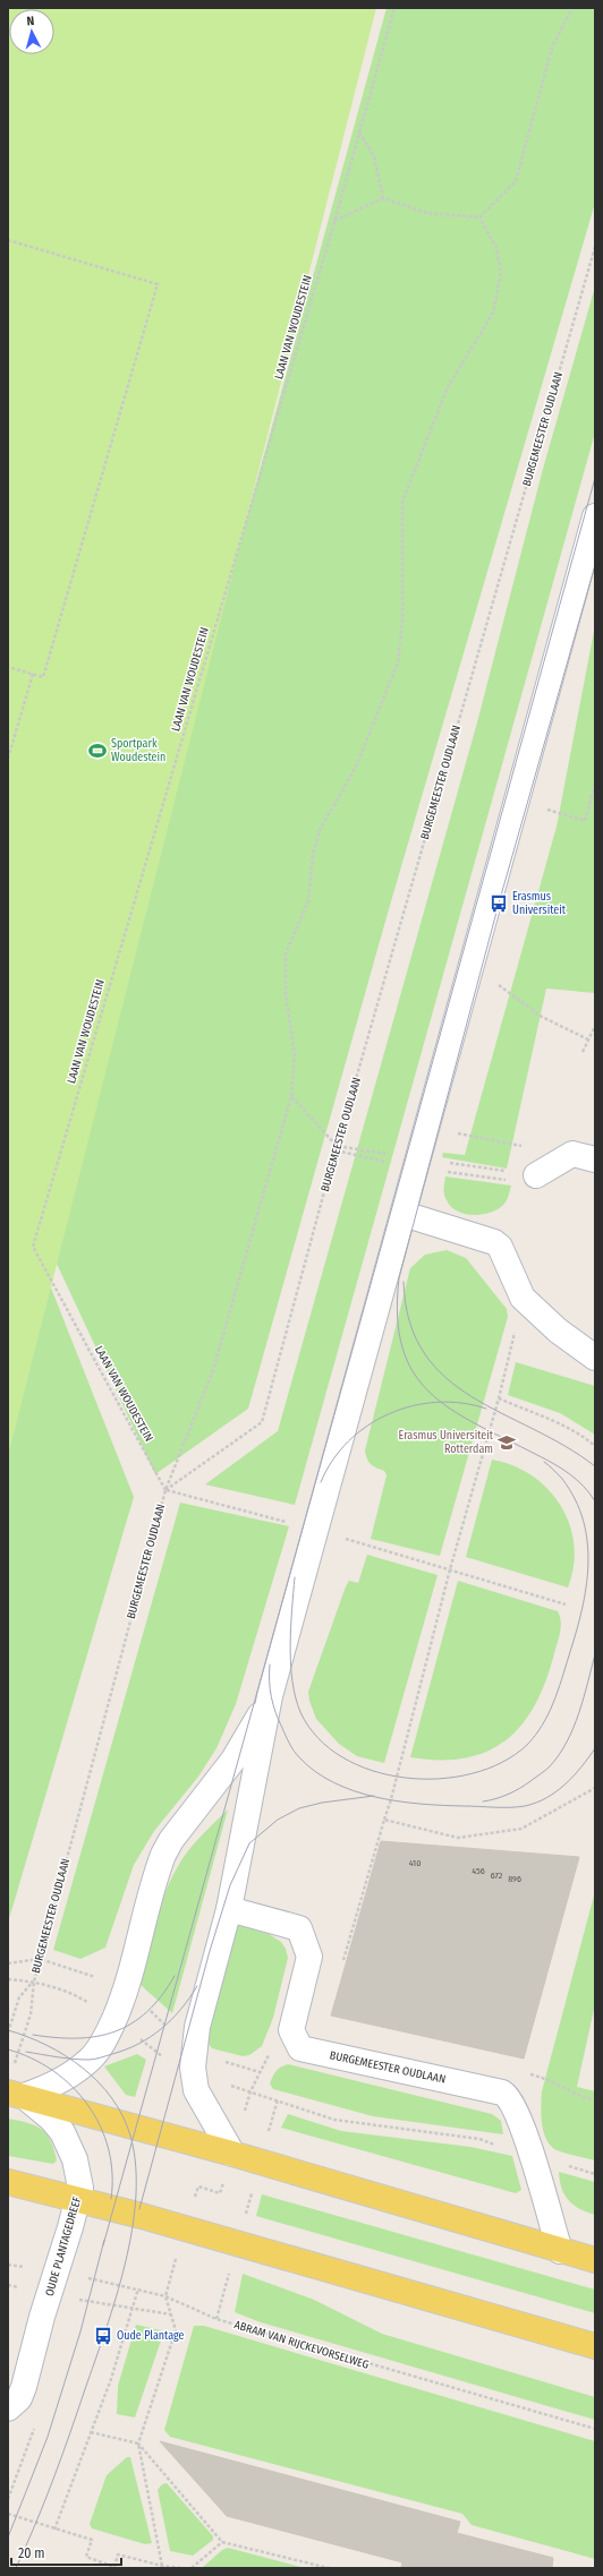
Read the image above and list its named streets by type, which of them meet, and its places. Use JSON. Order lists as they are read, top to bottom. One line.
{"streets":{"street":["BURGEMEESTER OUDLAAN","OUDE PLANTAGEDREEF"],"path":["LAAN VAN WOUDESTEIN","ABRAM VAN RIJCKEVORSELWEG"]},"crossings":[["LAAN VAN WOUDESTEIN","BURGEMEESTER OUDLAAN"],["OUDE PLANTAGEDREEF","ABRAM VAN RIJCKEVORSELWEG"]],"places":{"sports":["Sportpark Woudestein"],"bus stop":["Erasmus Universiteit","Oude Plantage"],"school or university":["Erasmus Universiteit Rotterdam"]},"house_numbers":["410","456","672","896"],"scale_bar":"20 m","north":"top"}
